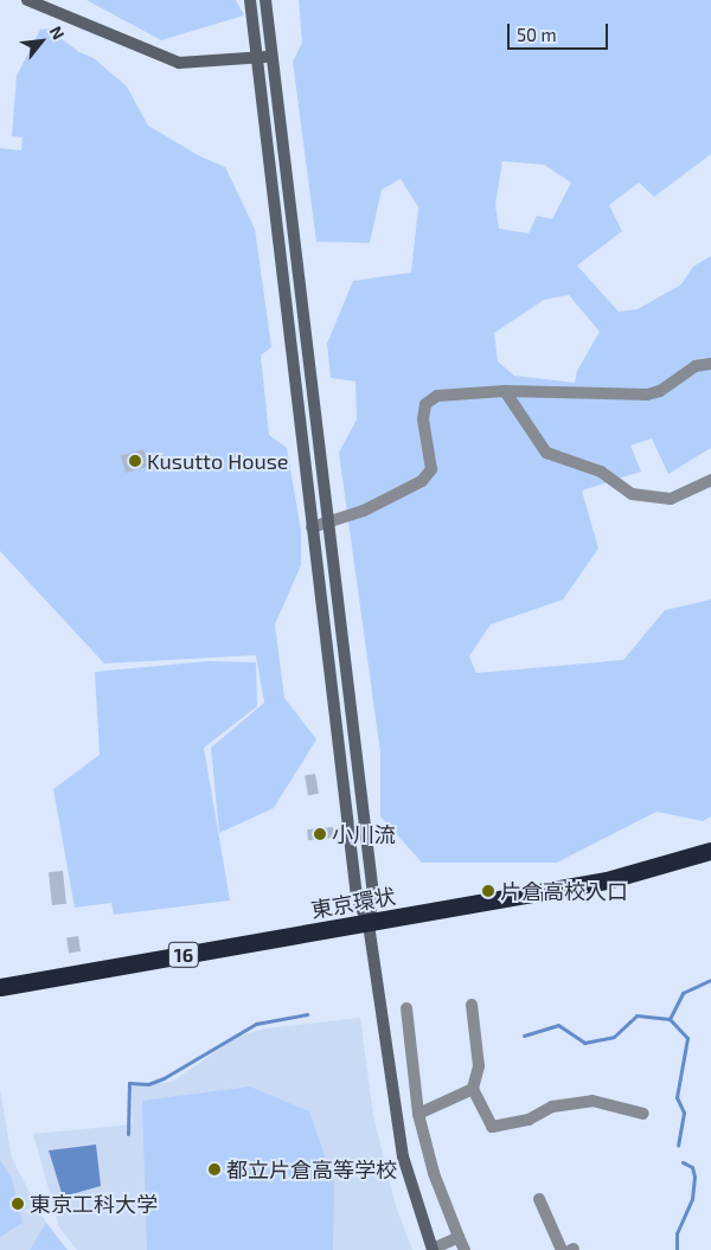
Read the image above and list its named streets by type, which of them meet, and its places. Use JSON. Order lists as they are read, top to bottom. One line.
{"streets":{"highway":["東京環状","16"]},"places":["Kusutto House","小川流","片倉高校入口","都立片倉高等学校","東京工科大学"],"scale_bar":"50 m","north":"top right"}
